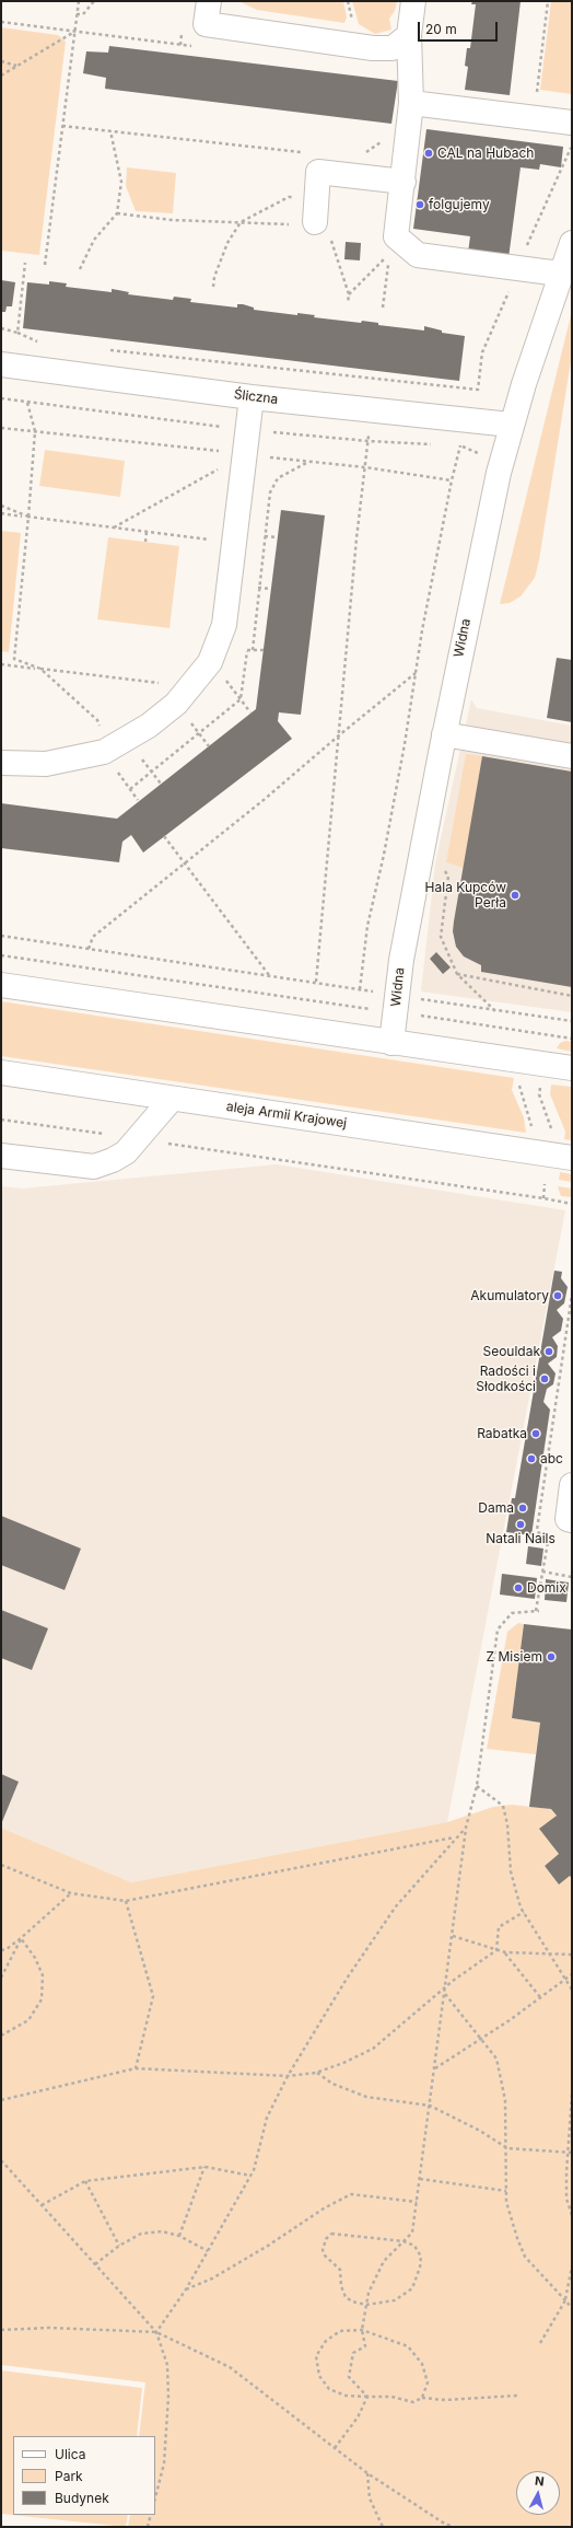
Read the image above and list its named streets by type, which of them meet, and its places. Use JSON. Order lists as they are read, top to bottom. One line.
{"streets":{"street":["Śliczna","Widna","aleja Armii Krajowej"]},"crossings":[["Śliczna","Widna"]],"places":["CAL na Hubach","folgujemy","Hala Kupców Perła","Akumulatory","Seouldak","Radości i Słodkości","Rabatka","abc","Dama","Natali Nails","Domix","Z Misiem"],"legend":["Ulica","Park","Budynek"],"scale_bar":"20 m","north":"top"}
